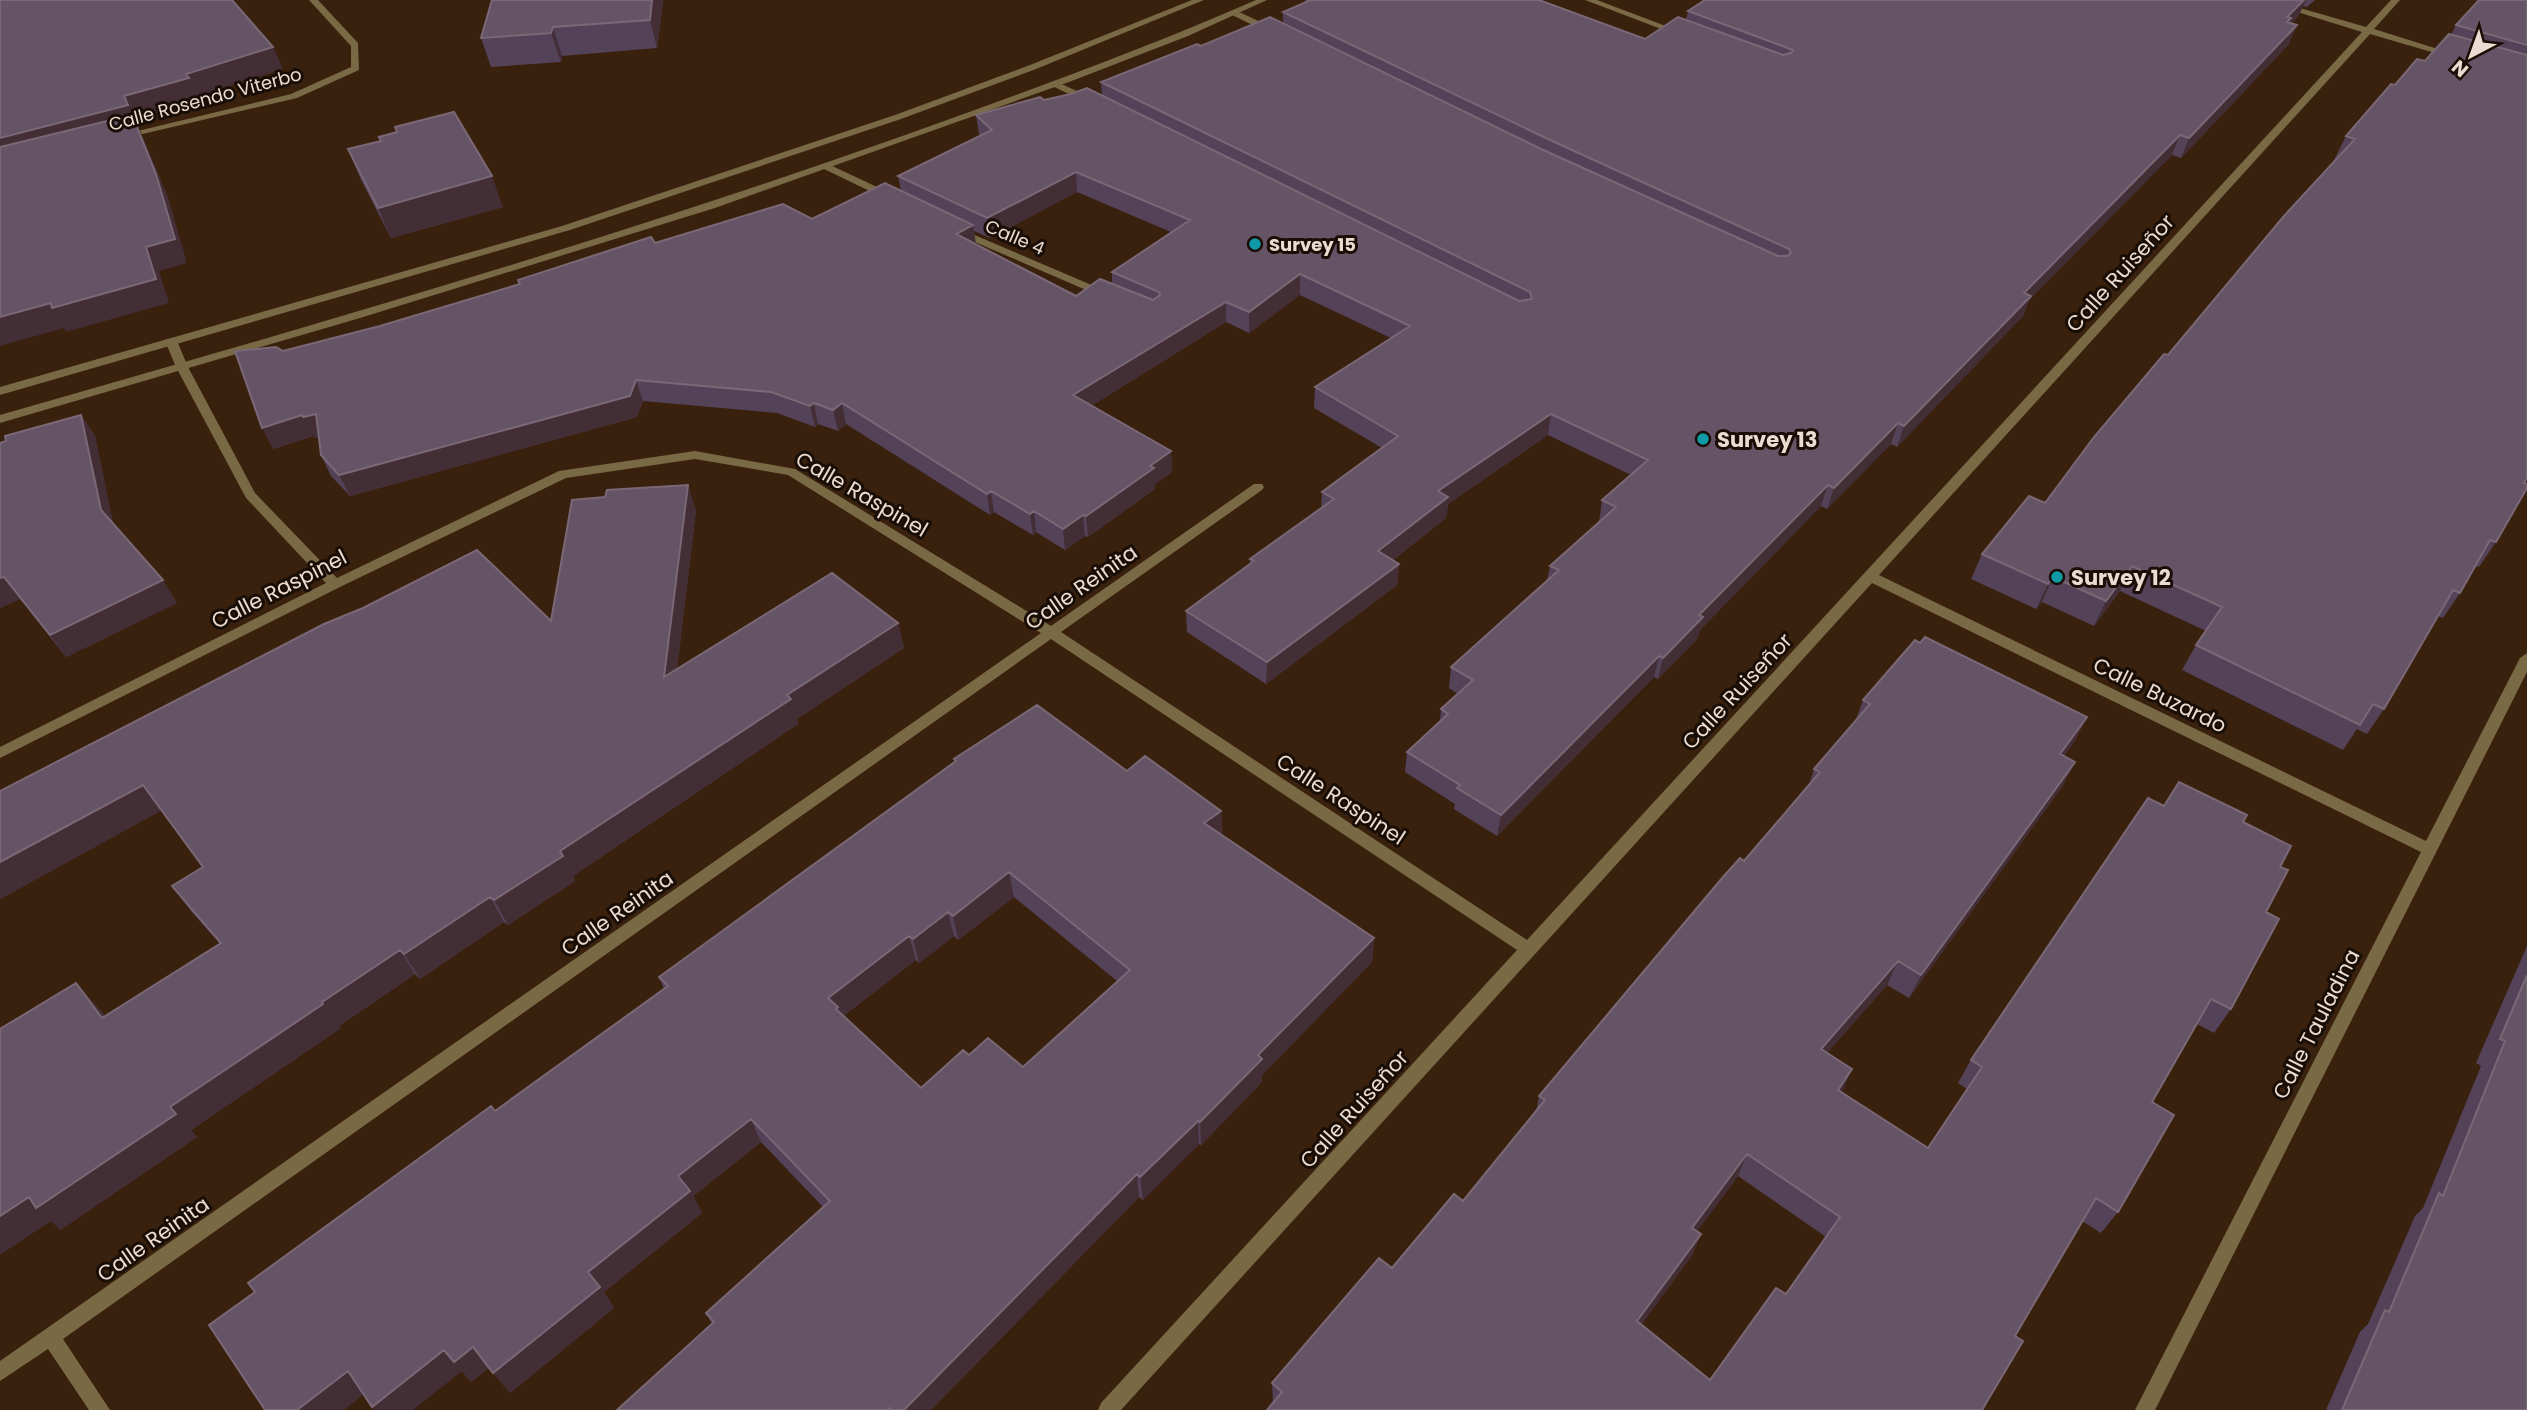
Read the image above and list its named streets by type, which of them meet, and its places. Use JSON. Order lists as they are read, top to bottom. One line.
{"streets":{"street":["Calle Rosendo Viterbo","Calle 4","Calle Ruiseñor","Calle Raspinel","Calle Reinita","Calle Buzardo","Calle Tauladina"]},"crossings":[["Calle Ruiseñor","Calle Raspinel"],["Calle Ruiseñor","Calle Buzardo"],["Calle Raspinel","Calle Reinita"],["Calle Buzardo","Calle Tauladina"]],"places":["Survey 15","Survey 13","Survey 12"],"north":"bottom left"}
